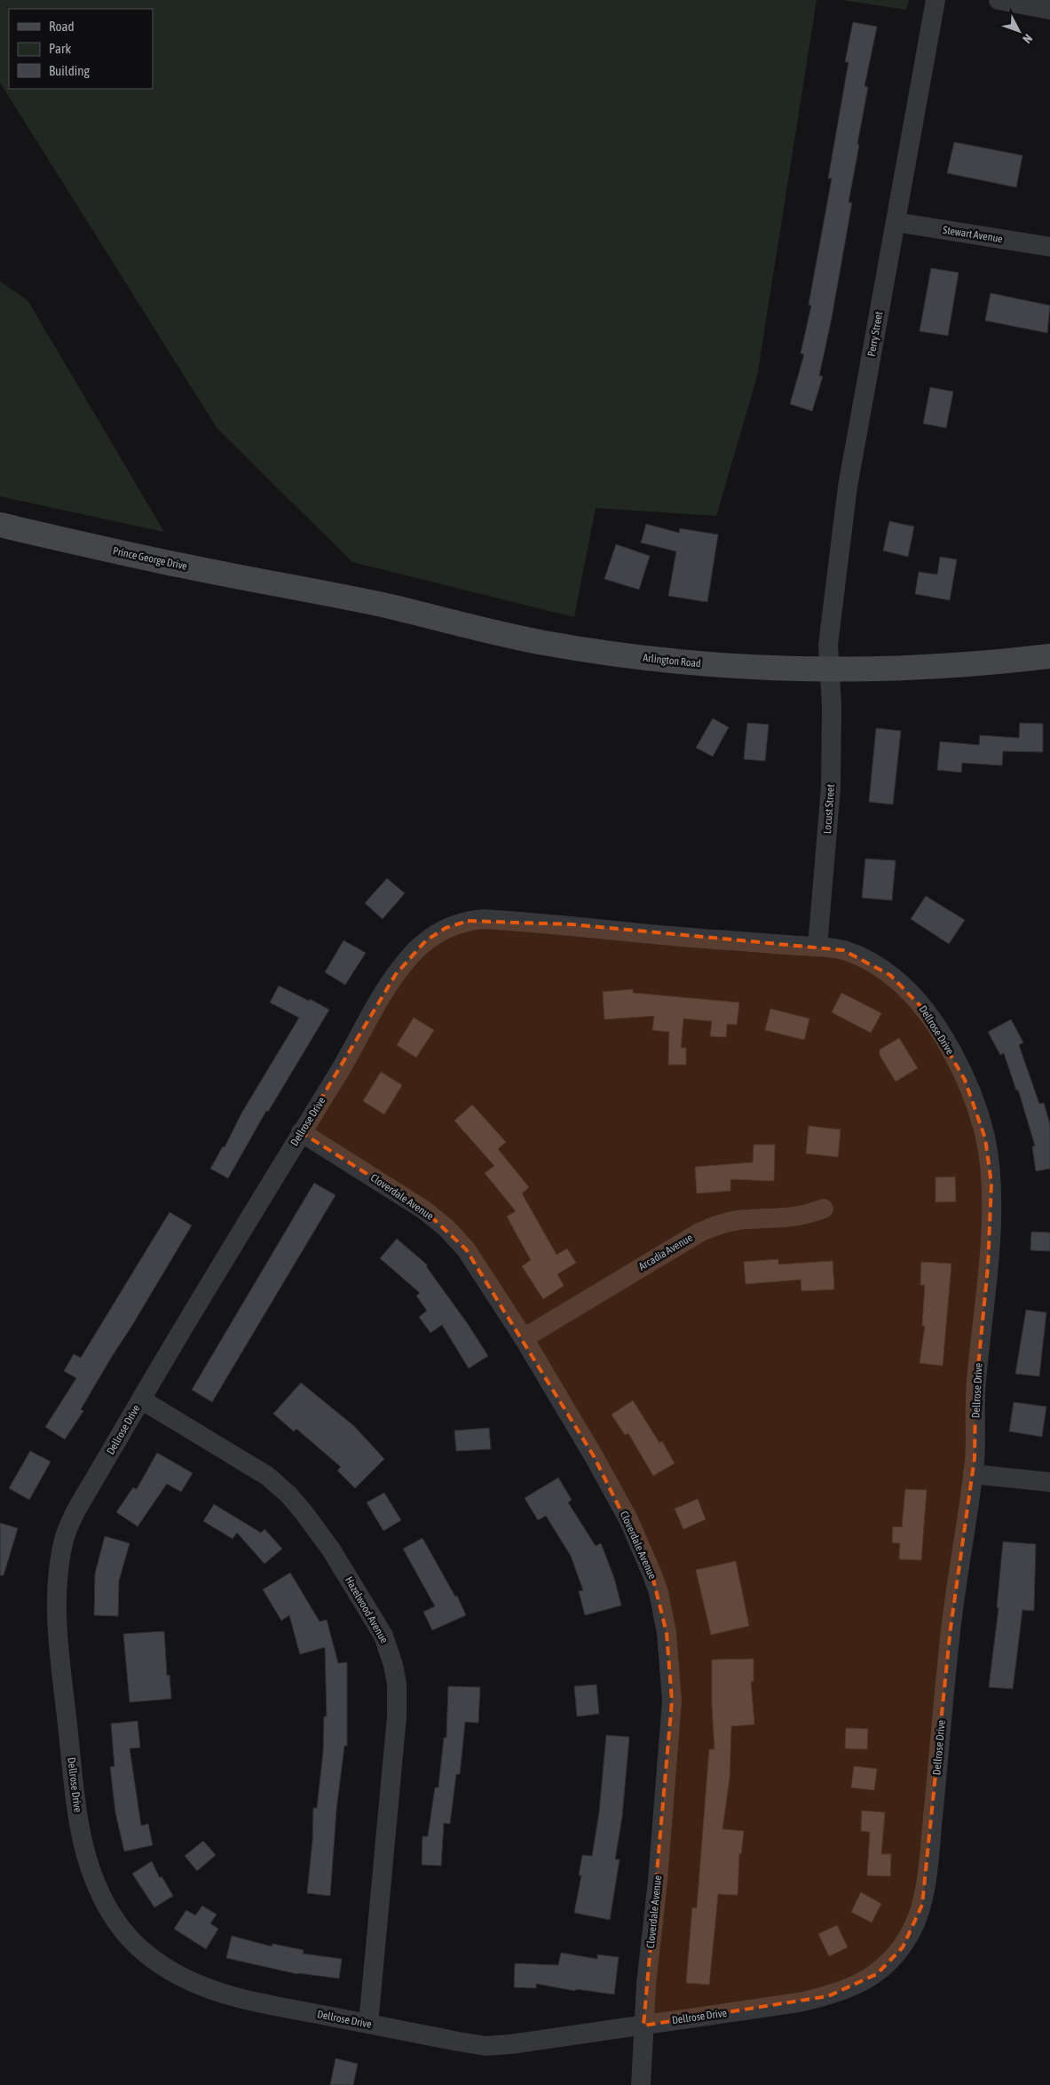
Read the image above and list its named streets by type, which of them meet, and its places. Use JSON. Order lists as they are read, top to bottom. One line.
{"streets":{"main road":["Prince George Drive","Arlington Road"],"street":["Stewart Avenue","Perry Street","Locust Street","Dellrose Drive","Cloverdale Avenue","Arcadia Avenue","Hazelwood Avenue"]},"crossings":[["Stewart Avenue","Perry Street"],["Perry Street","Arlington Road"],["Perry Street","Locust Street"],["Prince George Drive","Arlington Road"],["Arlington Road","Locust Street"],["Locust Street","Dellrose Drive"],["Dellrose Drive","Cloverdale Avenue"],["Dellrose Drive","Hazelwood Avenue"],["Cloverdale Avenue","Arcadia Avenue"]],"legend":["Road","Park","Building"],"north":"bottom right"}
